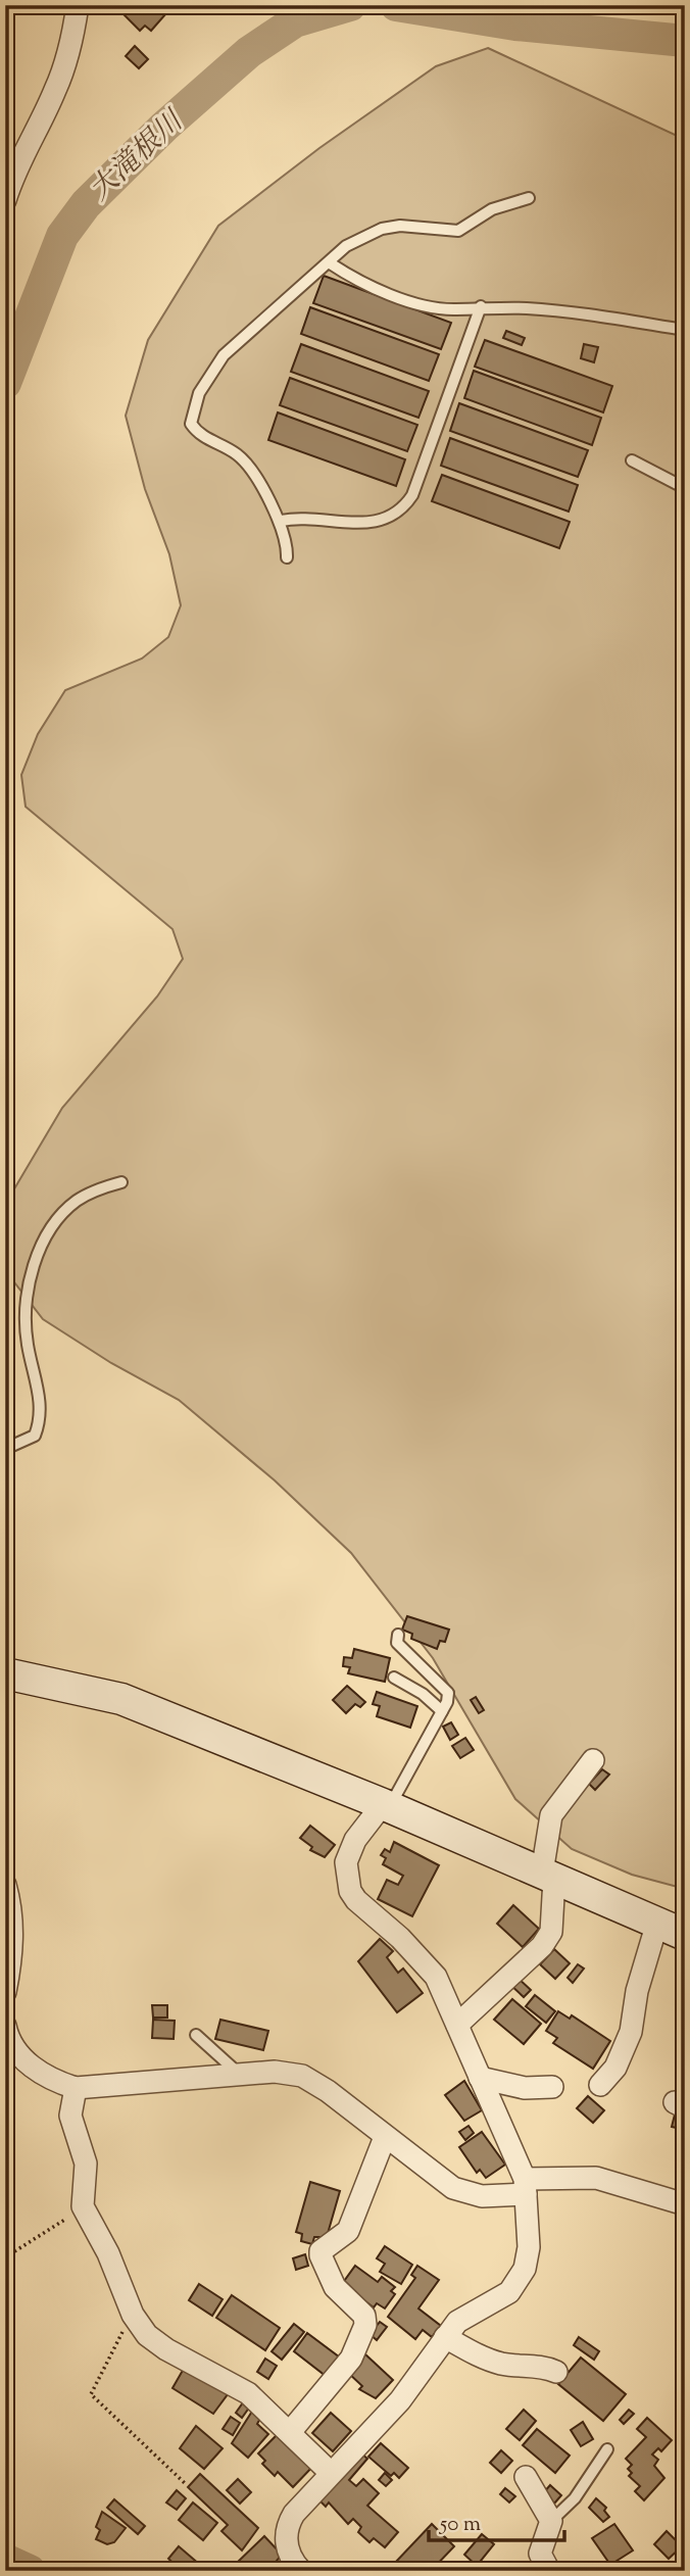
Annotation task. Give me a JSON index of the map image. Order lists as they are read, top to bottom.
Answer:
{
  "water": ["大滝根川"],
  "scale_bar": "50 m"
}
